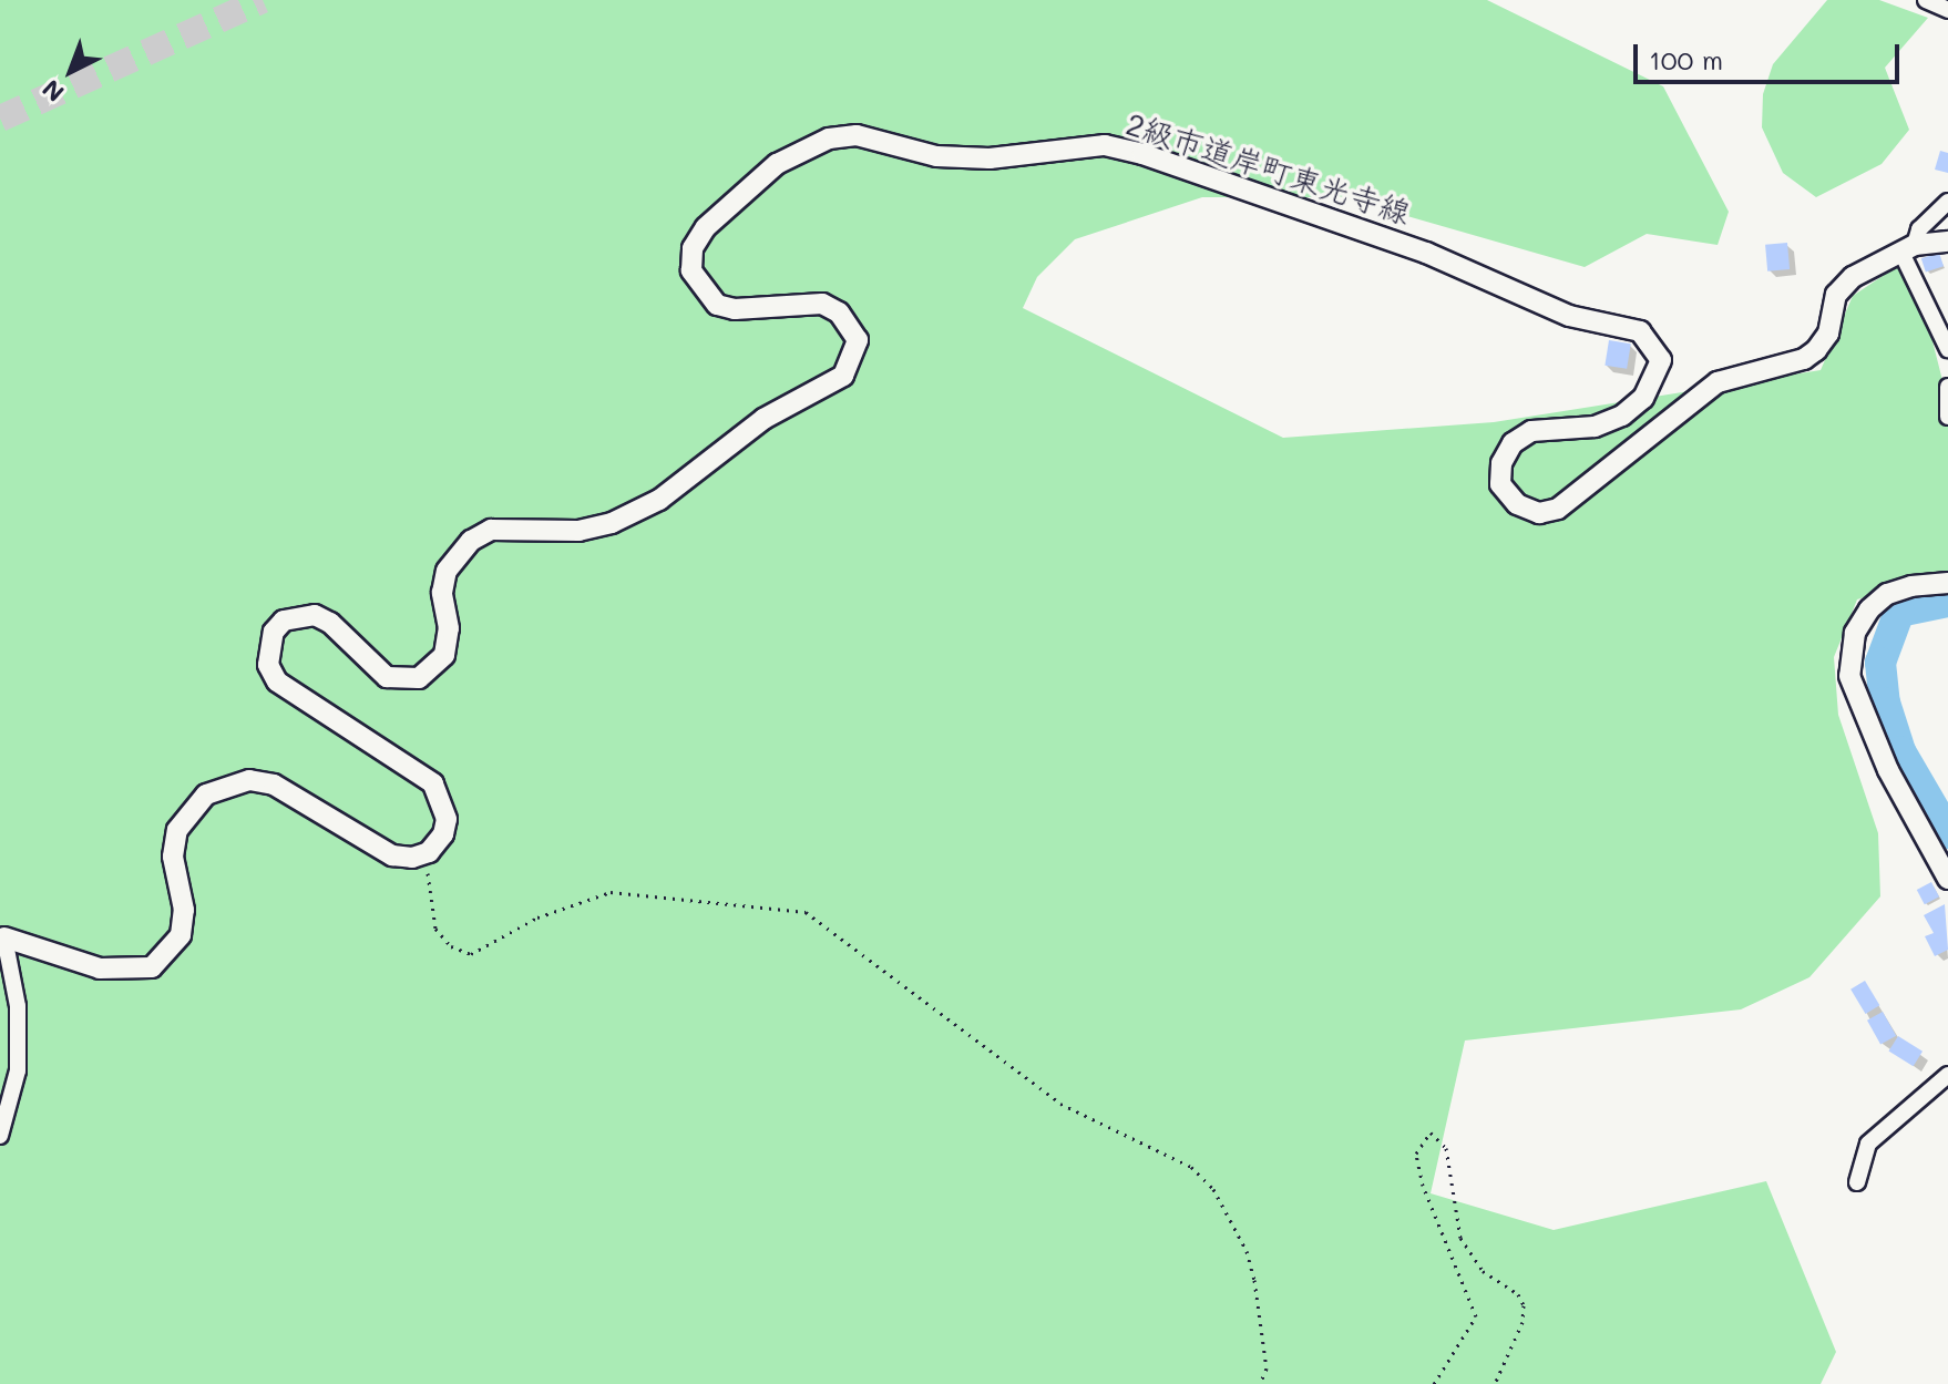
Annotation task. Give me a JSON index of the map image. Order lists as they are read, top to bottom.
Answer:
{
  "streets": {
    "street": ["2級市道岸町東光寺線"]
  },
  "scale_bar": "100 m",
  "north": "bottom left"
}
